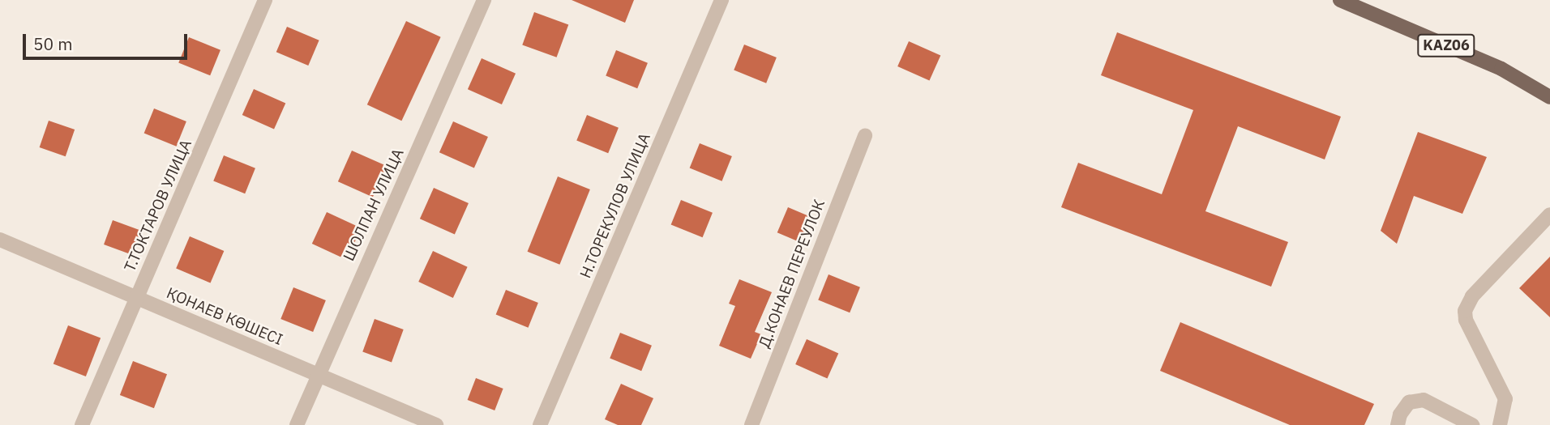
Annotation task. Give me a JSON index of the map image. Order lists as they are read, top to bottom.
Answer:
{
  "streets": {
    "main road": ["KАZ06"],
    "street": [
      "ШОЛПАН УЛИЦА",
      "Т.ТОКТАРОВ УЛИЦА",
      "Н.ТОРЕКУЛОВ УЛИЦА",
      "Д.КОНАЕВ ПЕРЕУЛОК",
      "ҚОНАЕВ КӨШЕСІ"
    ]
  },
  "crossings": [
    ["ШОЛПАН УЛИЦА", "ҚОНАЕВ КӨШЕСІ"],
    ["Т.ТОКТАРОВ УЛИЦА", "ҚОНАЕВ КӨШЕСІ"]
  ],
  "scale_bar": "50 m"
}
